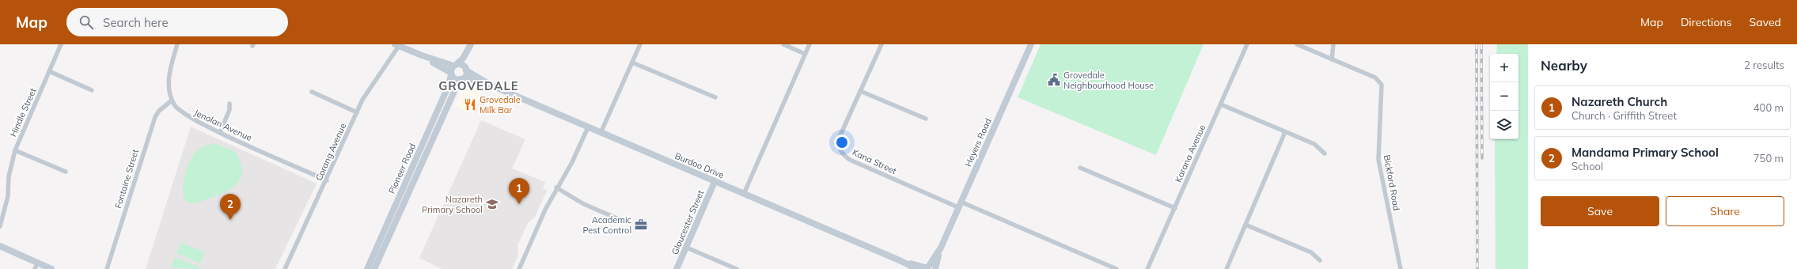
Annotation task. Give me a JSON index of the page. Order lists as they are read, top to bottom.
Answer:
{
  "streets": {
    "street": [
      "Hindle Street",
      "Jenolan Avenue",
      "Heyers Road",
      "Corang Avenue",
      "Karana Avenue",
      "Kana Street",
      "Burdoo Drive",
      "Pioneer Road",
      "Fontaine Street",
      "Bickford Road",
      "Gloucester Street"
    ]
  },
  "crossings": [
    ["Jenolan Avenue", "Corang Avenue"],
    ["Jenolan Avenue", "Fontaine Street"],
    ["Heyers Road", "Kana Street"],
    ["Heyers Road", "Burdoo Drive"],
    ["Burdoo Drive", "Pioneer Road"],
    ["Burdoo Drive", "Gloucester Street"]
  ],
  "districts": ["GROVEDALE"],
  "places": {
    "public building": ["Grovedale Neighbourhood House"],
    "restaurant": ["Grovedale Milk Bar"],
    "school or university": ["Nazareth Primary School"],
    "office": ["Academic Pest Control"]
  },
  "page": {
    "header": "Map",
    "search": "Search here",
    "nav": ["Map", "Directions", "Saved"],
    "heading": ["Nearby", "2 results"],
    "map_buttons": ["+", "−"],
    "list": [
      {
        "mark": "1",
        "name": "Nazareth Church",
        "note": "Church · Griffith Street",
        "value": "400 m"
      },
      {
        "mark": "2",
        "name": "Mandama Primary School",
        "note": "School",
        "value": "750 m"
      }
    ],
    "pins": ["1", "2"],
    "buttons": ["Save", "Share"]
  }
}
